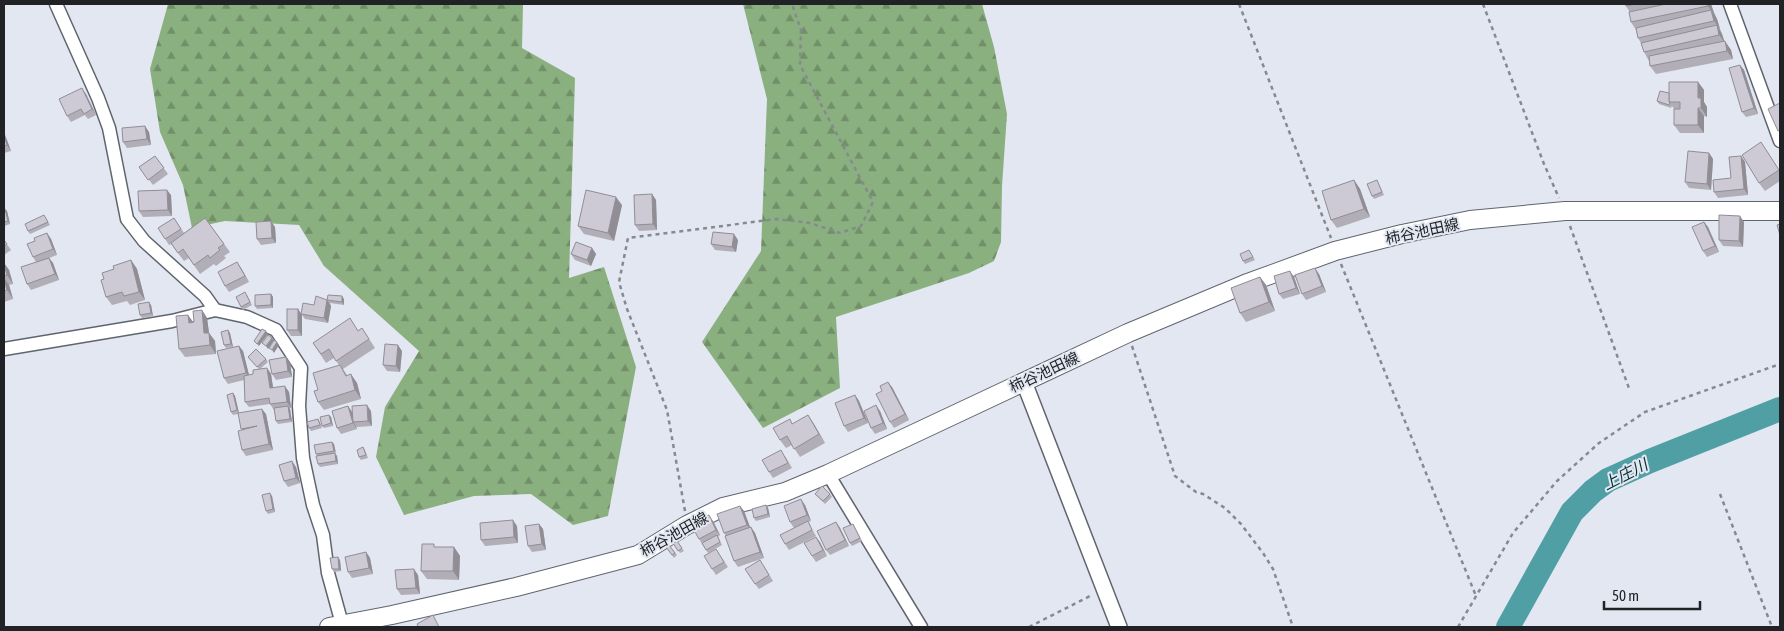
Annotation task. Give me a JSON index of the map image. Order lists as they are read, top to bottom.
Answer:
{
  "streets": {
    "main road": ["柿谷池田線"]
  },
  "water": ["上庄川"],
  "scale_bar": "50 m"
}
